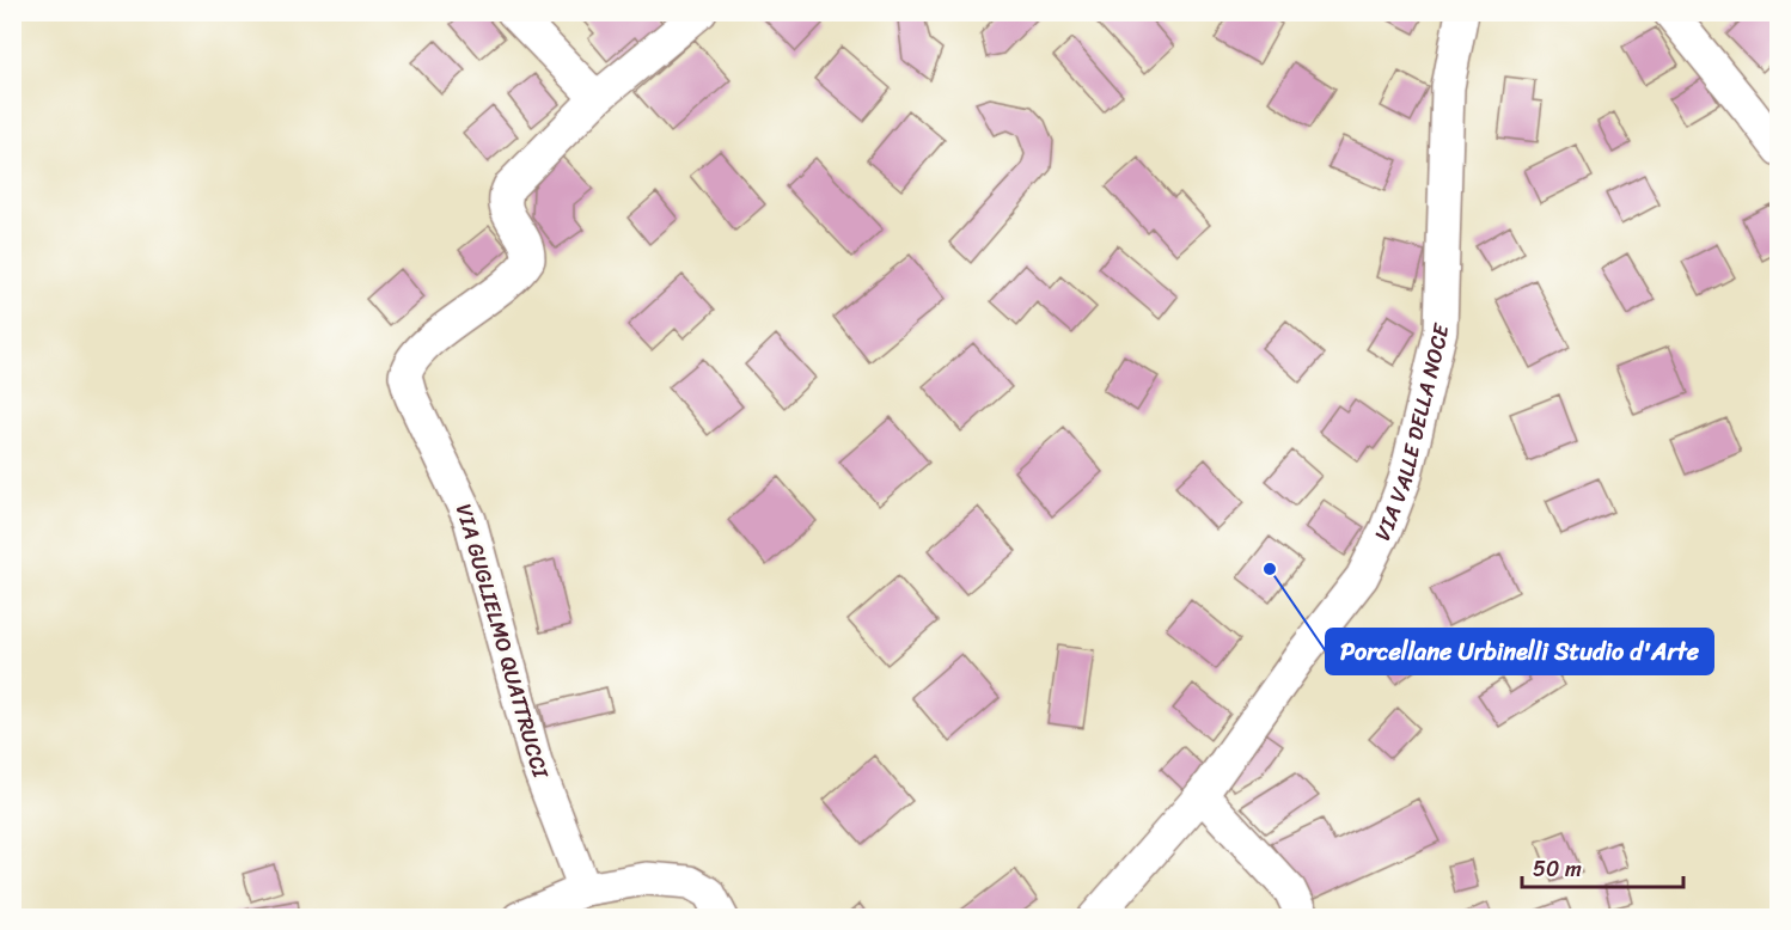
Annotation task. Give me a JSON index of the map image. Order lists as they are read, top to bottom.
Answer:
{
  "streets": {
    "street": ["VIA VALLE DELLA NOCE", "VIA GUGLIELMO QUATTRUCCI"]
  },
  "places": ["Porcellane Urbinelli Studio d'Arte"],
  "scale_bar": "50 m"
}
